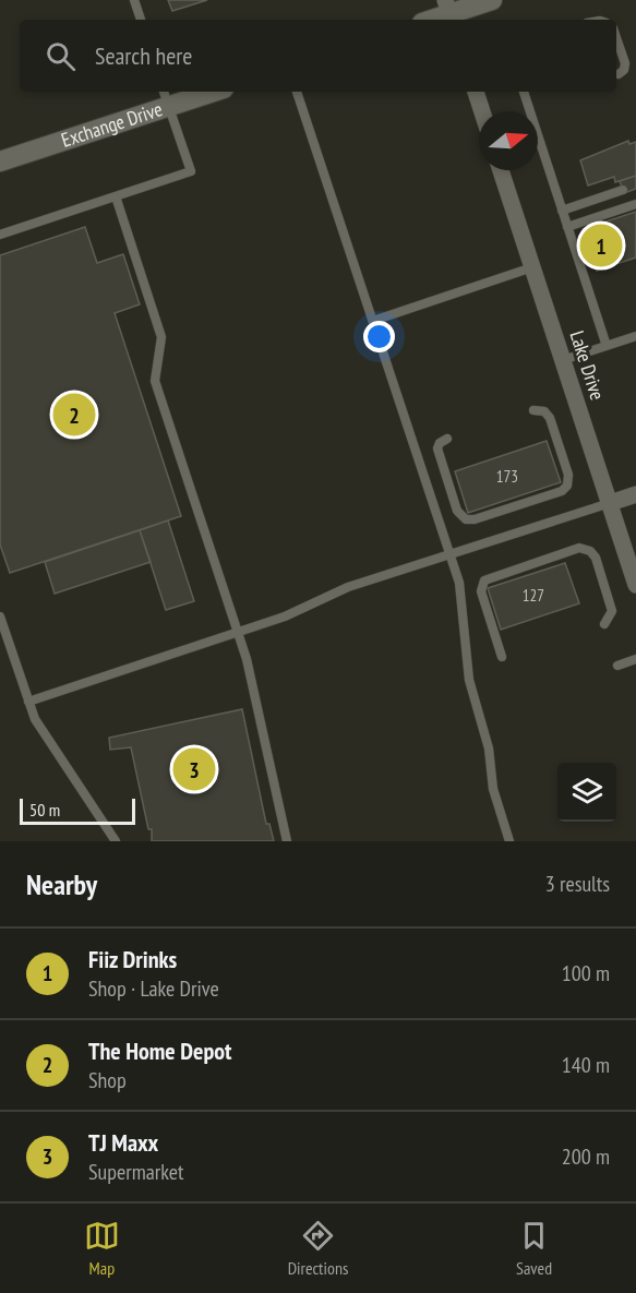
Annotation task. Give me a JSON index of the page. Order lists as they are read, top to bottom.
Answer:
{
  "streets": {
    "street": ["Exchange Drive", "Lake Drive"]
  },
  "house_numbers": ["173", "127"],
  "scale_bar": "50 m",
  "north": "right",
  "page": {
    "search": "Search here",
    "pins": ["1", "2", "3"],
    "scale": "50 m",
    "heading": ["Nearby", "3 results"],
    "list": [
      {
        "mark": "1",
        "name": "Fiiz Drinks",
        "note": "Shop · Lake Drive",
        "value": "100 m"
      },
      {
        "mark": "2",
        "name": "The Home Depot",
        "note": "Shop",
        "value": "140 m"
      },
      {
        "mark": "3",
        "name": "TJ Maxx",
        "note": "Supermarket",
        "value": "200 m"
      }
    ],
    "nav": ["Map", "Directions", "Saved"]
  }
}
